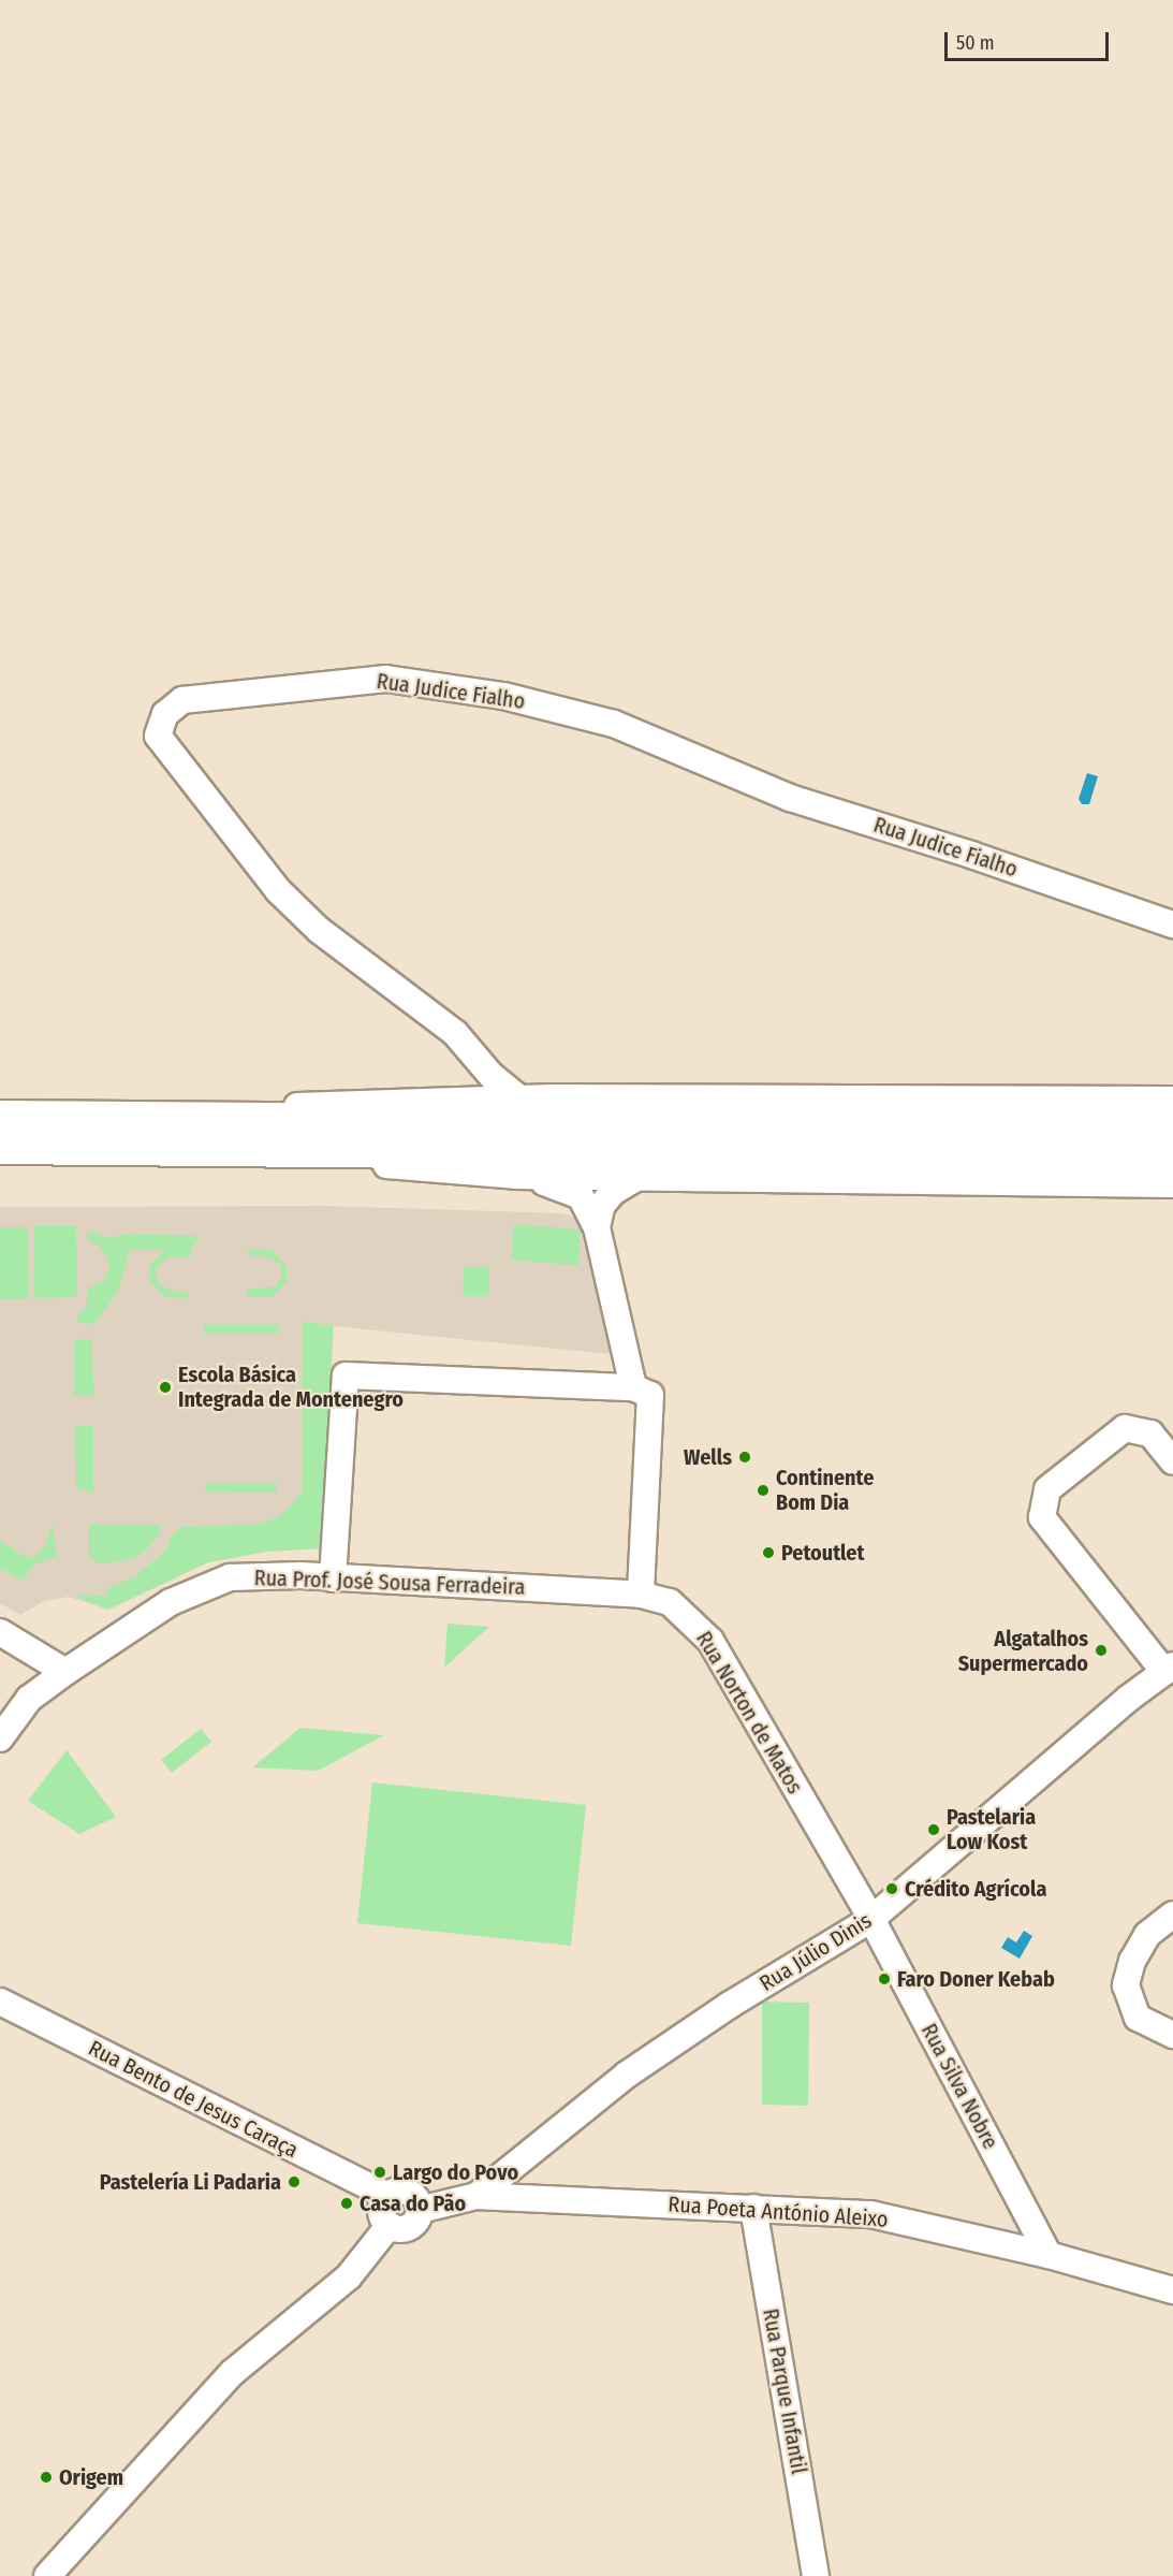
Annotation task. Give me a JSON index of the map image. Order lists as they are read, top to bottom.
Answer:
{
  "streets": {
    "street": [
      "Rua Judice Fialho",
      "Rua Prof. José Sousa Ferradeira",
      "Rua Norton de Matos",
      "Rua Júlio Dinis",
      "Rua Silva Nobre",
      "Rua Bento de Jesus Caraça",
      "Rua Poeta António Aleixo",
      "Rua Parque Infantil"
    ]
  },
  "crossings": [
    ["Rua Prof. José Sousa Ferradeira", "Rua Norton de Matos"],
    ["Rua Norton de Matos", "Rua Júlio Dinis"],
    ["Rua Norton de Matos", "Rua Silva Nobre"],
    ["Rua Júlio Dinis", "Rua Silva Nobre"],
    ["Rua Júlio Dinis", "Rua Poeta António Aleixo"],
    ["Rua Silva Nobre", "Rua Poeta António Aleixo"],
    ["Rua Poeta António Aleixo", "Rua Parque Infantil"]
  ],
  "places": [
    "Escola Básica Integrada de Montenegro",
    "Wells",
    "Continente Bom Dia",
    "Petoutlet",
    "Algatalhos Supermercado",
    "Pastelaria Low Kost",
    "Crédito Agrícola",
    "Faro Doner Kebab",
    "Largo do Povo",
    "Pastelería Li Padaria",
    "Casa do Pão",
    "Origem"
  ],
  "scale_bar": "50 m"
}
